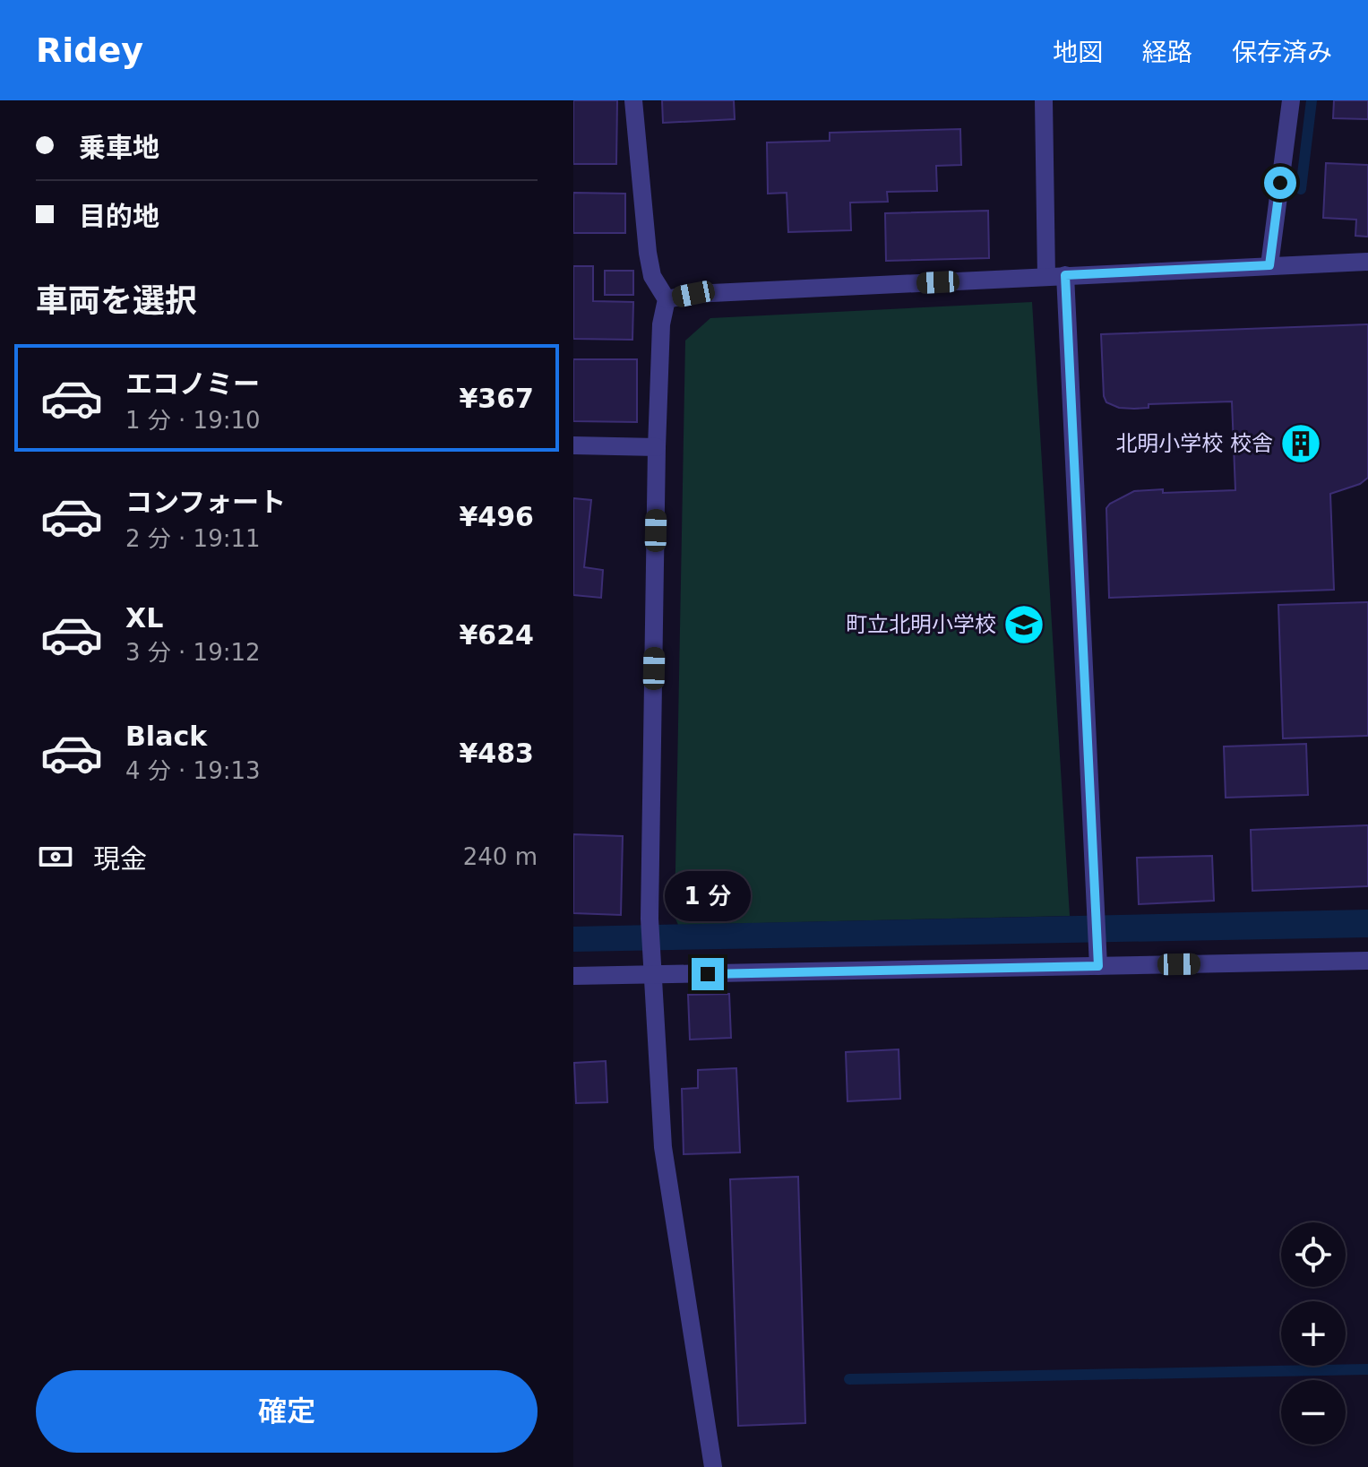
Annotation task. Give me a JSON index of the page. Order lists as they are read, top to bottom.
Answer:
{
  "places": {
    "building": ["北明小学校 校舎"],
    "school or university": ["町立北明小学校"]
  },
  "page": {
    "header": "Ridey",
    "nav": ["地図", "経路", "保存済み"],
    "banner": ["乗車地", "目的地"],
    "heading": "車両を選択",
    "list": [
      {
        "name": "エコノミー",
        "note": "1 分 · 19:10",
        "value": "¥367"
      },
      {
        "name": "コンフォート",
        "note": "2 分 · 19:11",
        "value": "¥496"
      },
      {
        "name": "XL",
        "note": "3 分 · 19:12",
        "value": "¥624"
      },
      {
        "name": "Black",
        "note": "4 分 · 19:13",
        "value": "¥483"
      }
    ],
    "pay": ["現金", "240 m"],
    "bubble": "1 分",
    "map_buttons": ["+", "−"],
    "buttons": "確定"
  }
}
